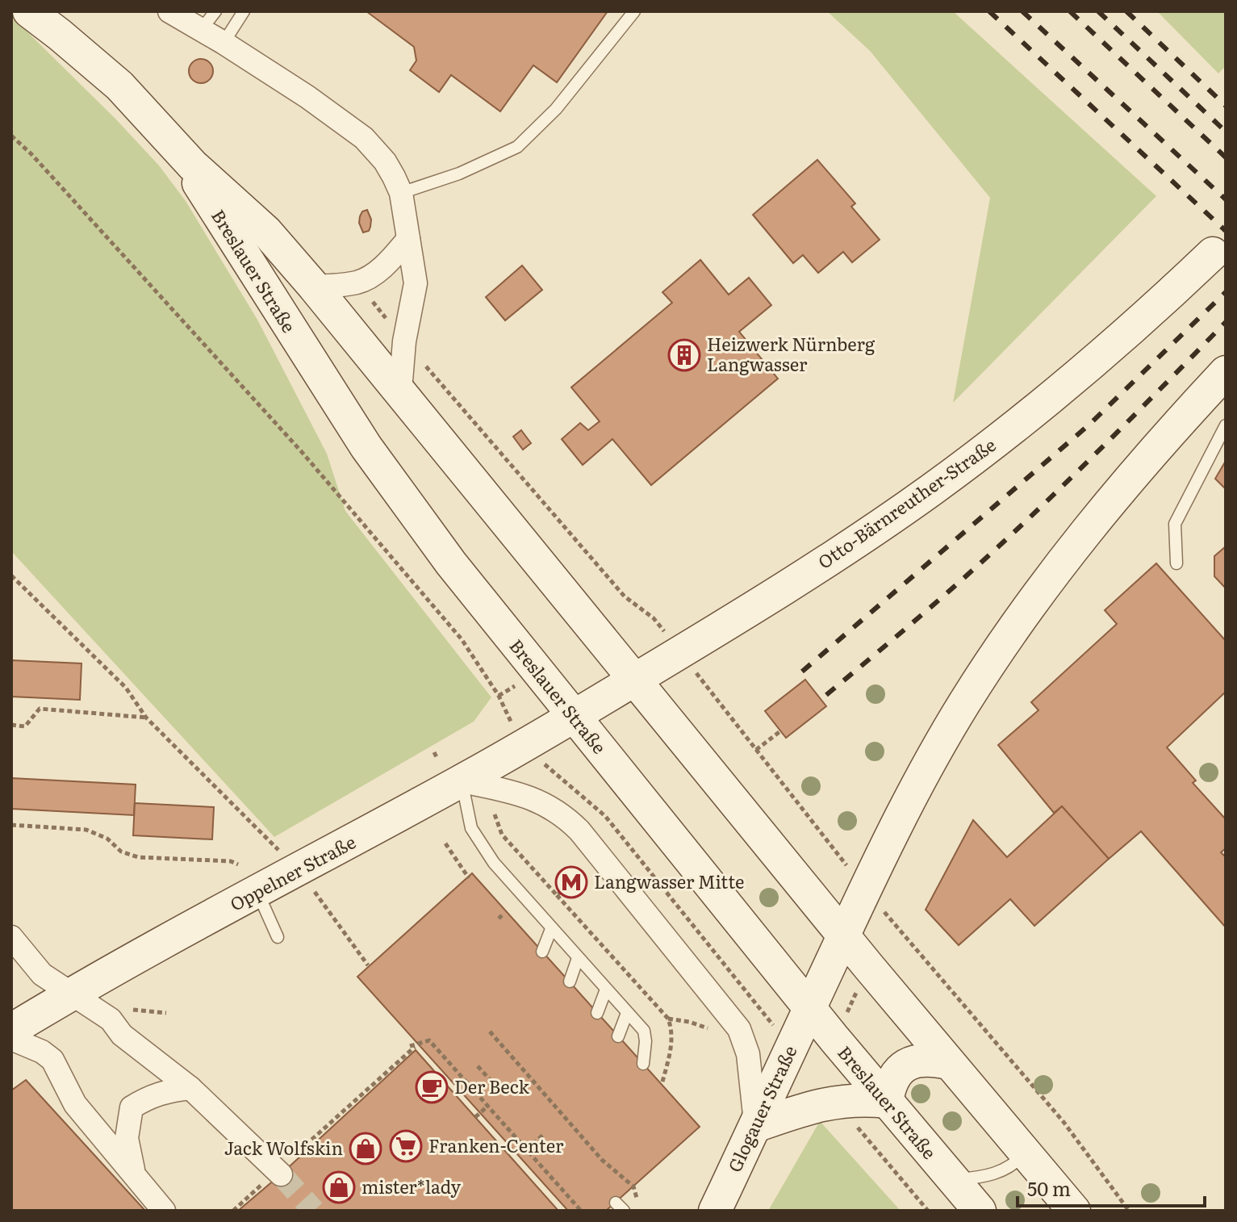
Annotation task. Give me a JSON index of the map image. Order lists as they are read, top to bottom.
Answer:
{
  "streets": {
    "main road": [
      "Breslauer Straße",
      "Otto-Bärnreuther-Straße",
      "Oppelner Straße",
      "Glogauer Straße"
    ]
  },
  "crossings": [
    ["Breslauer Straße", "Otto-Bärnreuther-Straße"],
    ["Breslauer Straße", "Oppelner Straße"],
    ["Breslauer Straße", "Glogauer Straße"],
    ["Otto-Bärnreuther-Straße", "Oppelner Straße"]
  ],
  "places": {
    "building": ["Heizwerk Nürnberg Langwasser"],
    "metro station": ["Langwasser Mitte"],
    "cafe": ["Der Beck"],
    "supermarket": ["Franken-Center"],
    "shop": ["Jack Wolfskin", "mister*lady"]
  },
  "scale_bar": "50 m"
}
